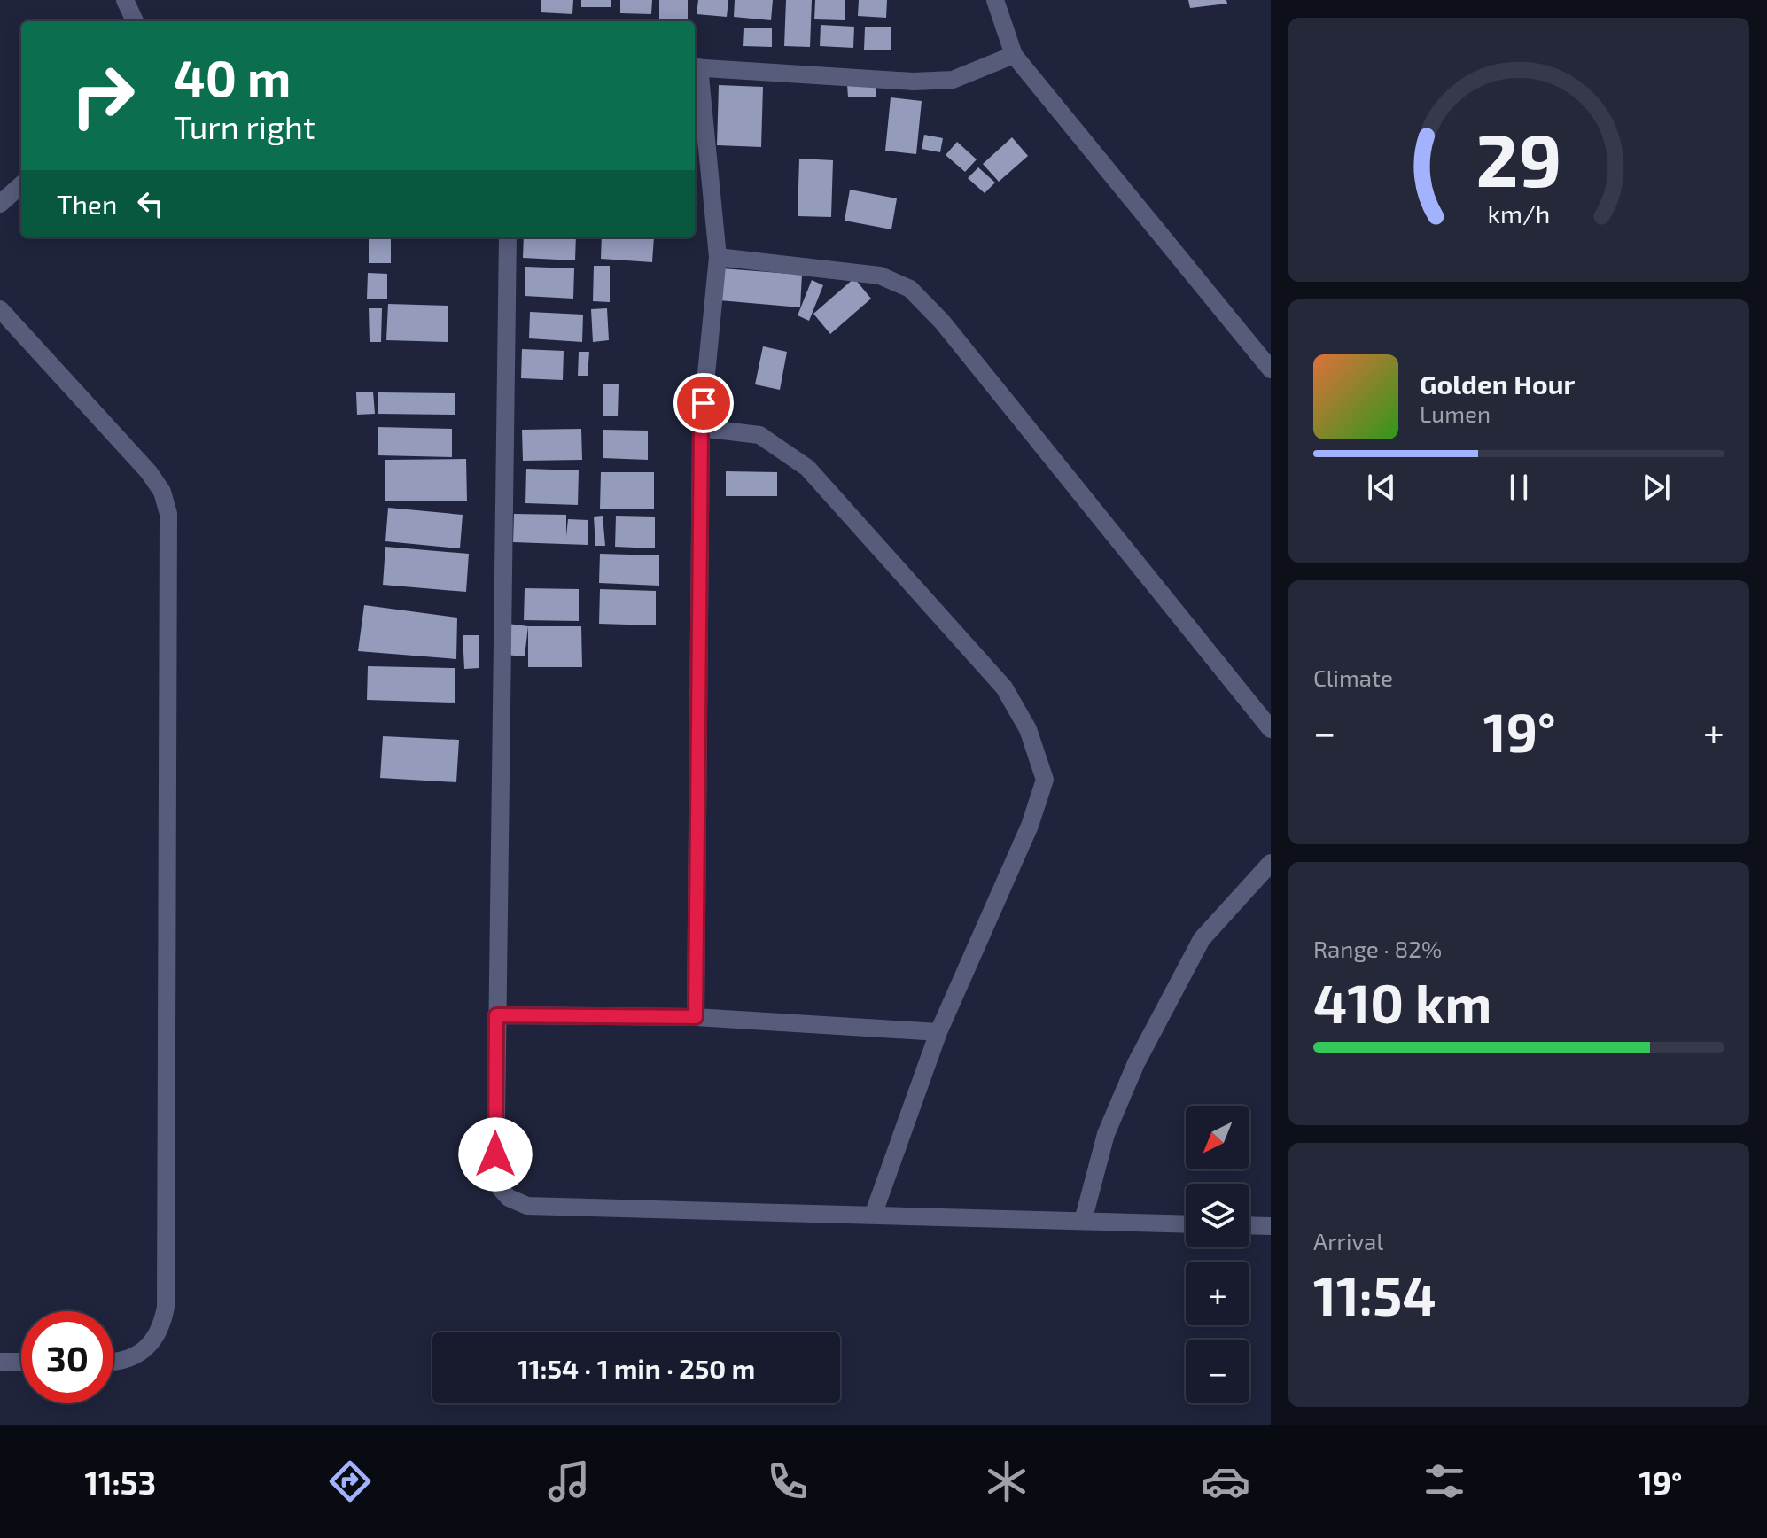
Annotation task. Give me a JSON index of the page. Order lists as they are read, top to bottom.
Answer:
{
  "north": "bottom left",
  "page": {
    "turn": ["40 m", "Turn right"],
    "then": "Then",
    "song": ["Golden Hour", "Lumen"],
    "tile": [
      "Climate",
      ["Range · 82%", "410 km"],
      ["Arrival", "11:54"]
    ],
    "heat": ["−", "19°", "+"],
    "map_buttons": ["+", "−"],
    "limit": "30",
    "trip": "11:54 · 1 min · 250 m",
    "tabs": ["11:53", "19°"],
    "gauge": ["29", "km/h"]
  }
}
